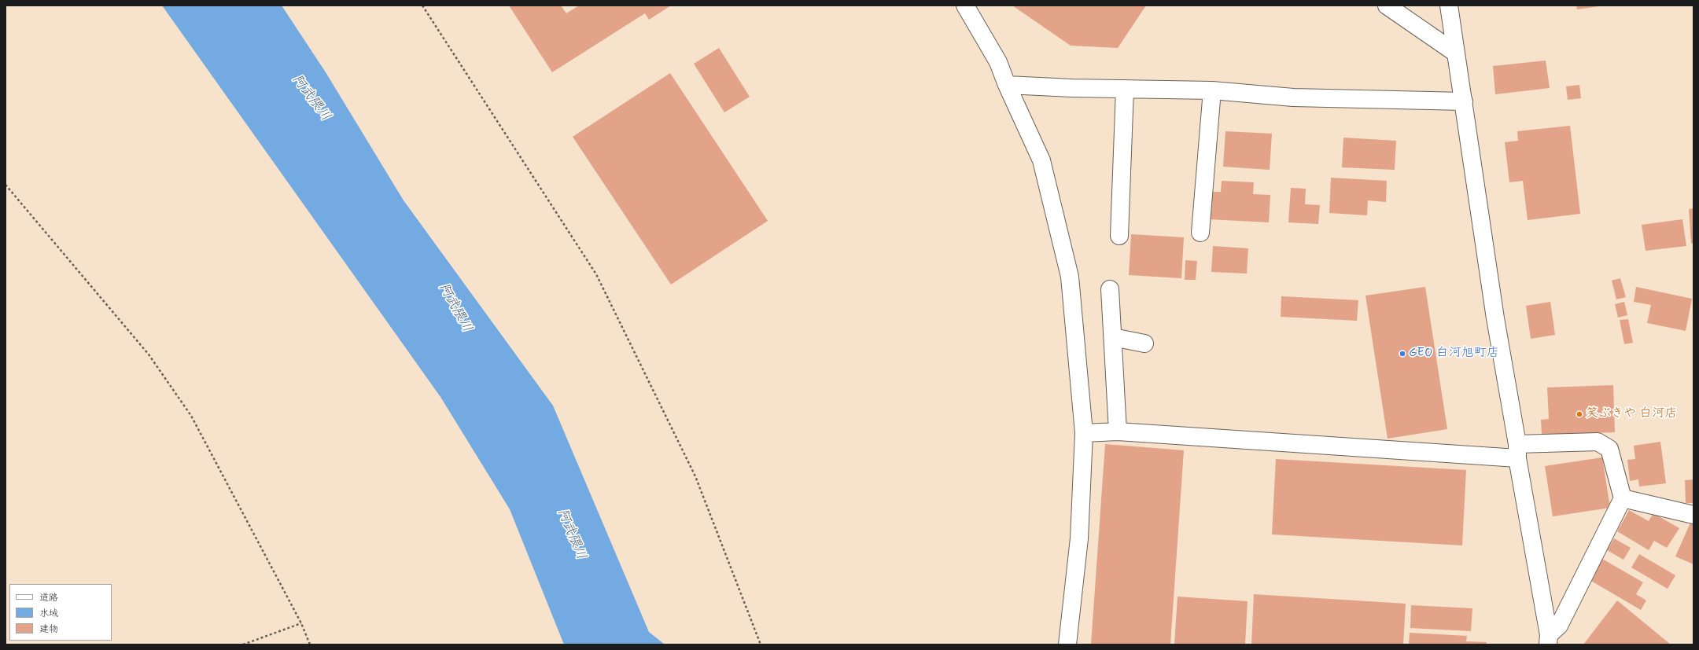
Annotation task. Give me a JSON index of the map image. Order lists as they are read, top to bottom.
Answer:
{
  "water": ["阿武隈川"],
  "places": ["GEO 白河旭町店", "笑ぶきや 白河店"],
  "legend": ["道路", "水域", "建物"]
}
